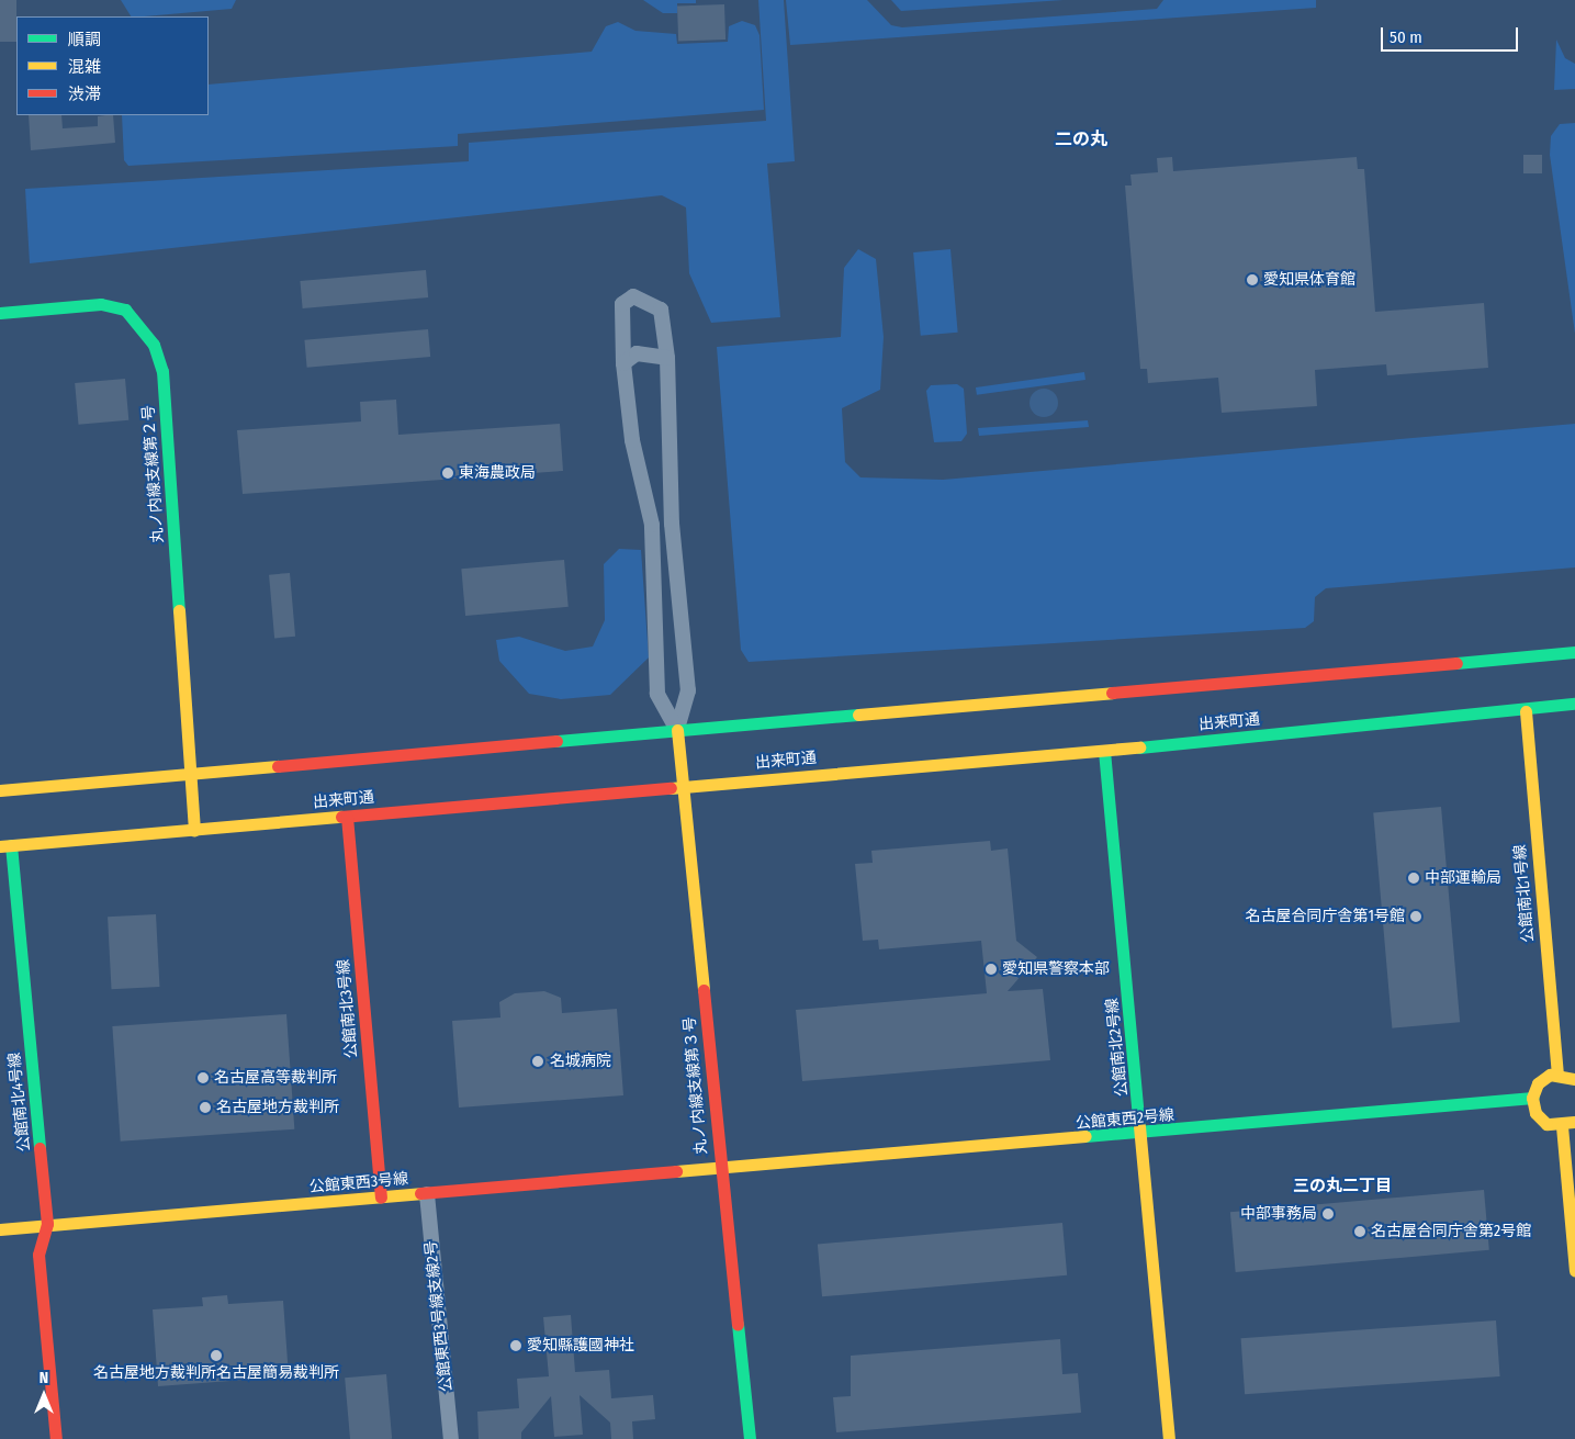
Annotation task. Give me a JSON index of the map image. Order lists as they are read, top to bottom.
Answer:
{
  "streets": {
    "street": [
      "丸ノ内線支線第２号",
      "出来町通",
      "公館南北1号線",
      "公館南北3号線",
      "公館南北2号線",
      "丸ノ内線支線第３号",
      "公館南北4号線",
      "公館東西2号線",
      "公館東西3号線",
      "公館東西3号線支線2号"
    ]
  },
  "crossings": [
    ["丸ノ内線支線第２号", "出来町通"],
    ["出来町通", "公館南北1号線"],
    ["出来町通", "公館南北3号線"],
    ["出来町通", "公館南北2号線"],
    ["出来町通", "丸ノ内線支線第３号"],
    ["出来町通", "公館南北4号線"],
    ["公館南北3号線", "公館東西3号線"],
    ["公館南北2号線", "公館東西2号線"],
    ["丸ノ内線支線第３号", "公館東西2号線"],
    ["丸ノ内線支線第３号", "公館東西3号線"],
    ["公館南北4号線", "公館東西3号線"],
    ["公館東西2号線", "公館東西3号線"],
    ["公館東西3号線", "公館東西3号線支線2号"]
  ],
  "districts": ["二の丸", "三の丸二丁目"],
  "places": [
    "愛知県体育館",
    "東海農政局",
    "中部運輸局",
    "名古屋合同庁舎第1号館",
    "愛知県警察本部",
    "名城病院",
    "名古屋高等裁判所",
    "名古屋地方裁判所",
    "中部事務局",
    "名古屋合同庁舎第2号館",
    "愛知縣護國神社",
    "名古屋地方裁判所名古屋簡易裁判所"
  ],
  "legend": ["順調", "混雑", "渋滞"],
  "scale_bar": "50 m",
  "north": "top"
}
